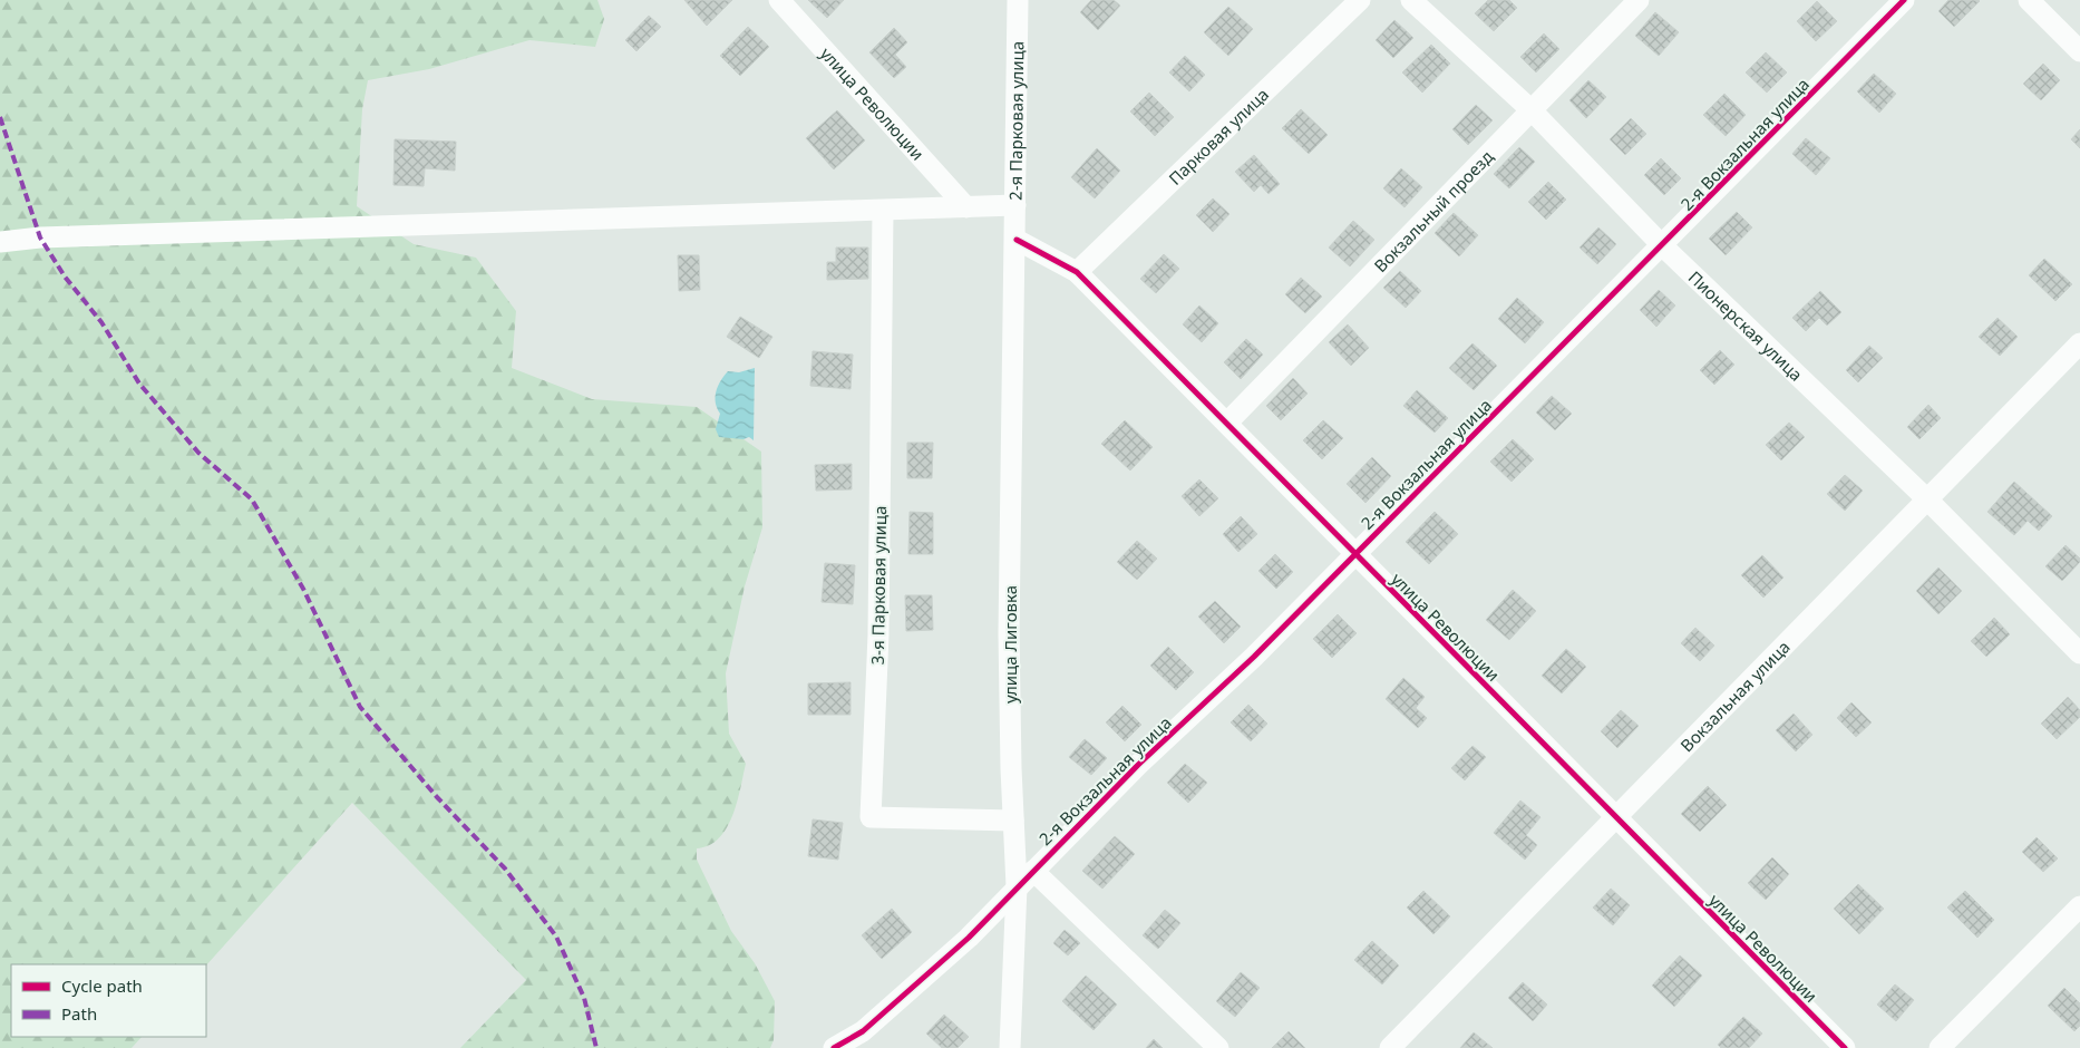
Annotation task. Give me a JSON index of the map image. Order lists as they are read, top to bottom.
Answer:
{
  "streets": {
    "street": [
      "улица Революции",
      "2-я Парковая улица",
      "Парковая улица",
      "2-я Вокзальная улица",
      "Вокзальный проезд",
      "Пионерская улица",
      "3-я Парковая улица",
      "улица Лиговка",
      "Вокзальная улица"
    ]
  },
  "crossings": [
    ["улица Революции", "2-я Парковая улица"],
    ["улица Революции", "Парковая улица"],
    ["улица Революции", "2-я Вокзальная улица"],
    ["улица Революции", "Вокзальный проезд"],
    ["улица Революции", "улица Лиговка"],
    ["улица Революции", "Вокзальная улица"],
    ["2-я Парковая улица", "улица Лиговка"],
    ["2-я Вокзальная улица", "Пионерская улица"],
    ["2-я Вокзальная улица", "улица Лиговка"],
    ["Вокзальный проезд", "Пионерская улица"],
    ["Пионерская улица", "Вокзальная улица"],
    ["3-я Парковая улица", "улица Лиговка"]
  ],
  "legend": ["Cycle path", "Path"]
}
